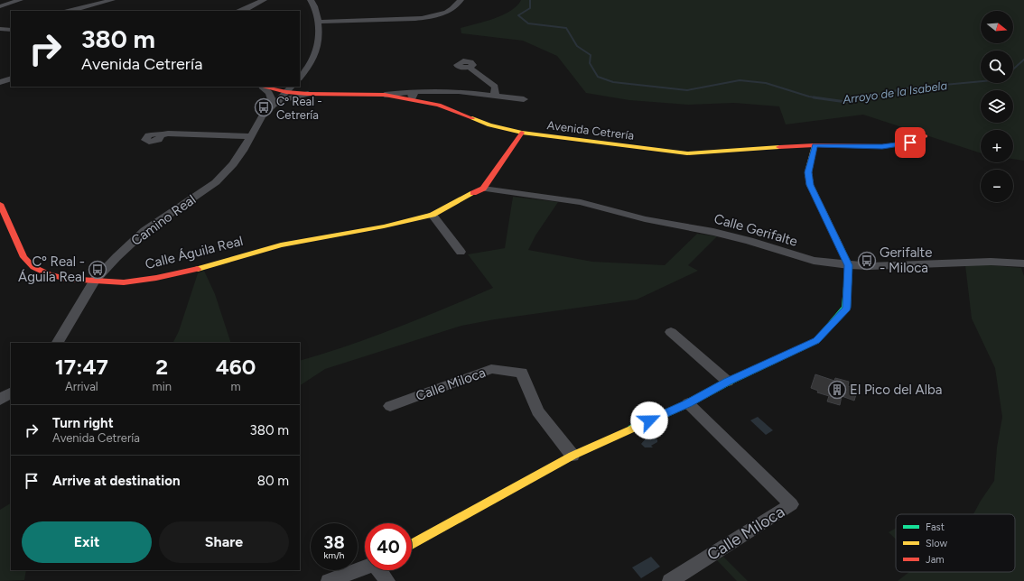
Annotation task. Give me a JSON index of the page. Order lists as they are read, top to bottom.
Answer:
{
  "streets": {
    "street": [
      "Avenida Cetrería",
      "Camino Real",
      "Calle Gerifalte",
      "Calle Águila Real",
      "Calle Miloca"
    ]
  },
  "crossings": [
    ["Avenida Cetrería", "Calle Águila Real"],
    ["Camino Real", "Calle Águila Real"],
    ["Calle Gerifalte", "Calle Águila Real"]
  ],
  "water": ["Arroyo de la Isabela"],
  "places": {
    "bus stop": ["Cº Real - Cetrería", "Gerifalte - Miloca", "Cº Real - Águila Real"],
    "building": ["El Pico del Alba"]
  },
  "legend": ["Fast", "Slow", "Jam"],
  "north": "right",
  "page": {
    "map_buttons": ["+", "−"],
    "turn": ["380 m", "Avenida Cetrería"],
    "eta": [
      "17:47",
      "Arrival",
      "2",
      "min",
      "460",
      "m"
    ],
    "list": [
      {
        "name": "Turn right",
        "note": "Avenida Cetrería",
        "value": "380 m"
      },
      {
        "name": "Arrive at destination",
        "value": "80 m"
      }
    ],
    "buttons": ["Exit", "Share"],
    "speed": "38 km/h",
    "limit": "40"
  }
}
